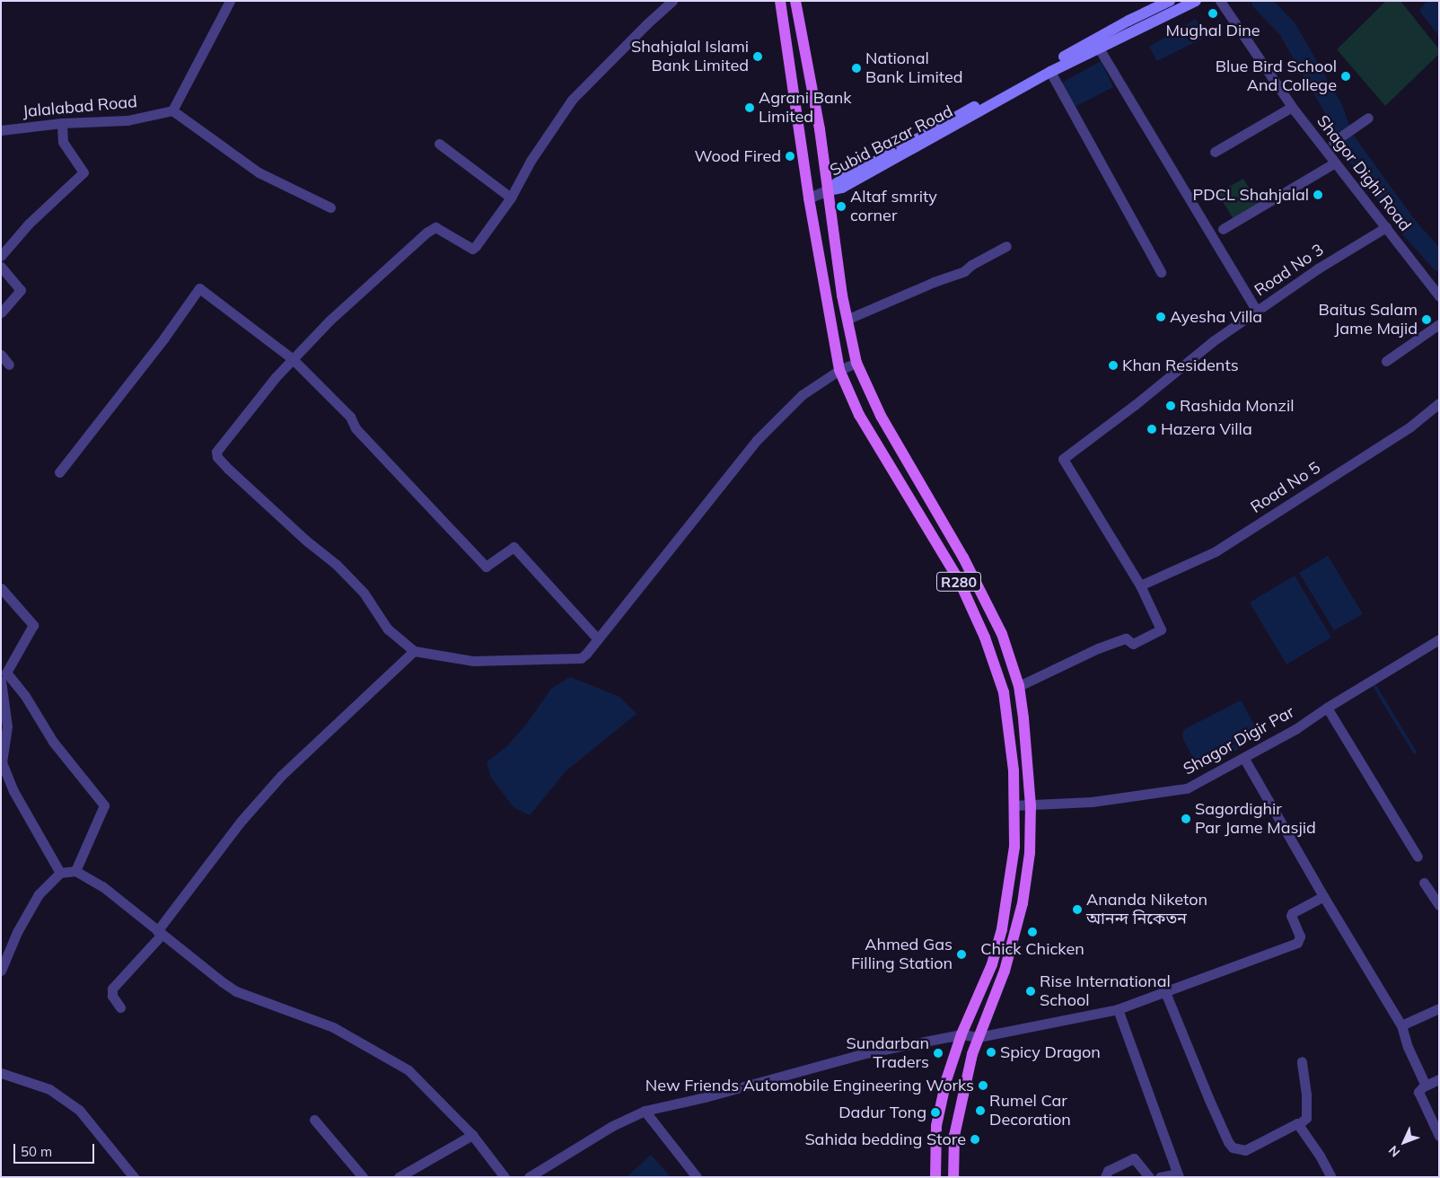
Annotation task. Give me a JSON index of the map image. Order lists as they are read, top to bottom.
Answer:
{
  "streets": {
    "main road": ["Subid Bazar Road", "R280"],
    "street": [
      "Jalalabad Road",
      "Shagor Dighi Road",
      "Road No 3",
      "Road No 5",
      "Shagor Digir Par"
    ]
  },
  "crossings": [
    ["Subid Bazar Road", "R280"],
    ["Shagor Dighi Road", "Road No 3"],
    ["Road No 3", "Road No 5"],
    ["R280", "Shagor Digir Par"]
  ],
  "places": [
    "Mughal Dine",
    "Shahjalal Islami Bank Limited",
    "National Bank Limited",
    "Blue Bird School And College",
    "Agrani Bank Limited",
    "Wood Fired",
    "PDCL Shahjalal",
    "Altaf smrity corner",
    "Ayesha Villa",
    "Baitus Salam Jame Majid",
    "Khan Residents",
    "Rashida Monzil",
    "Hazera Villa",
    "Sagordighir Par Jame Masjid",
    "Ananda Niketon আনন্দ নিকেতন",
    "Chick Chicken",
    "Ahmed Gas Filling Station",
    "Rise International School",
    "Spicy Dragon",
    "Sundarban Traders",
    "New Friends Automobile Engineering Works",
    "Rumel Car Decoration",
    "Dadur Tong",
    "Sahida bedding Store"
  ],
  "scale_bar": "50 m",
  "north": "bottom left"
}
